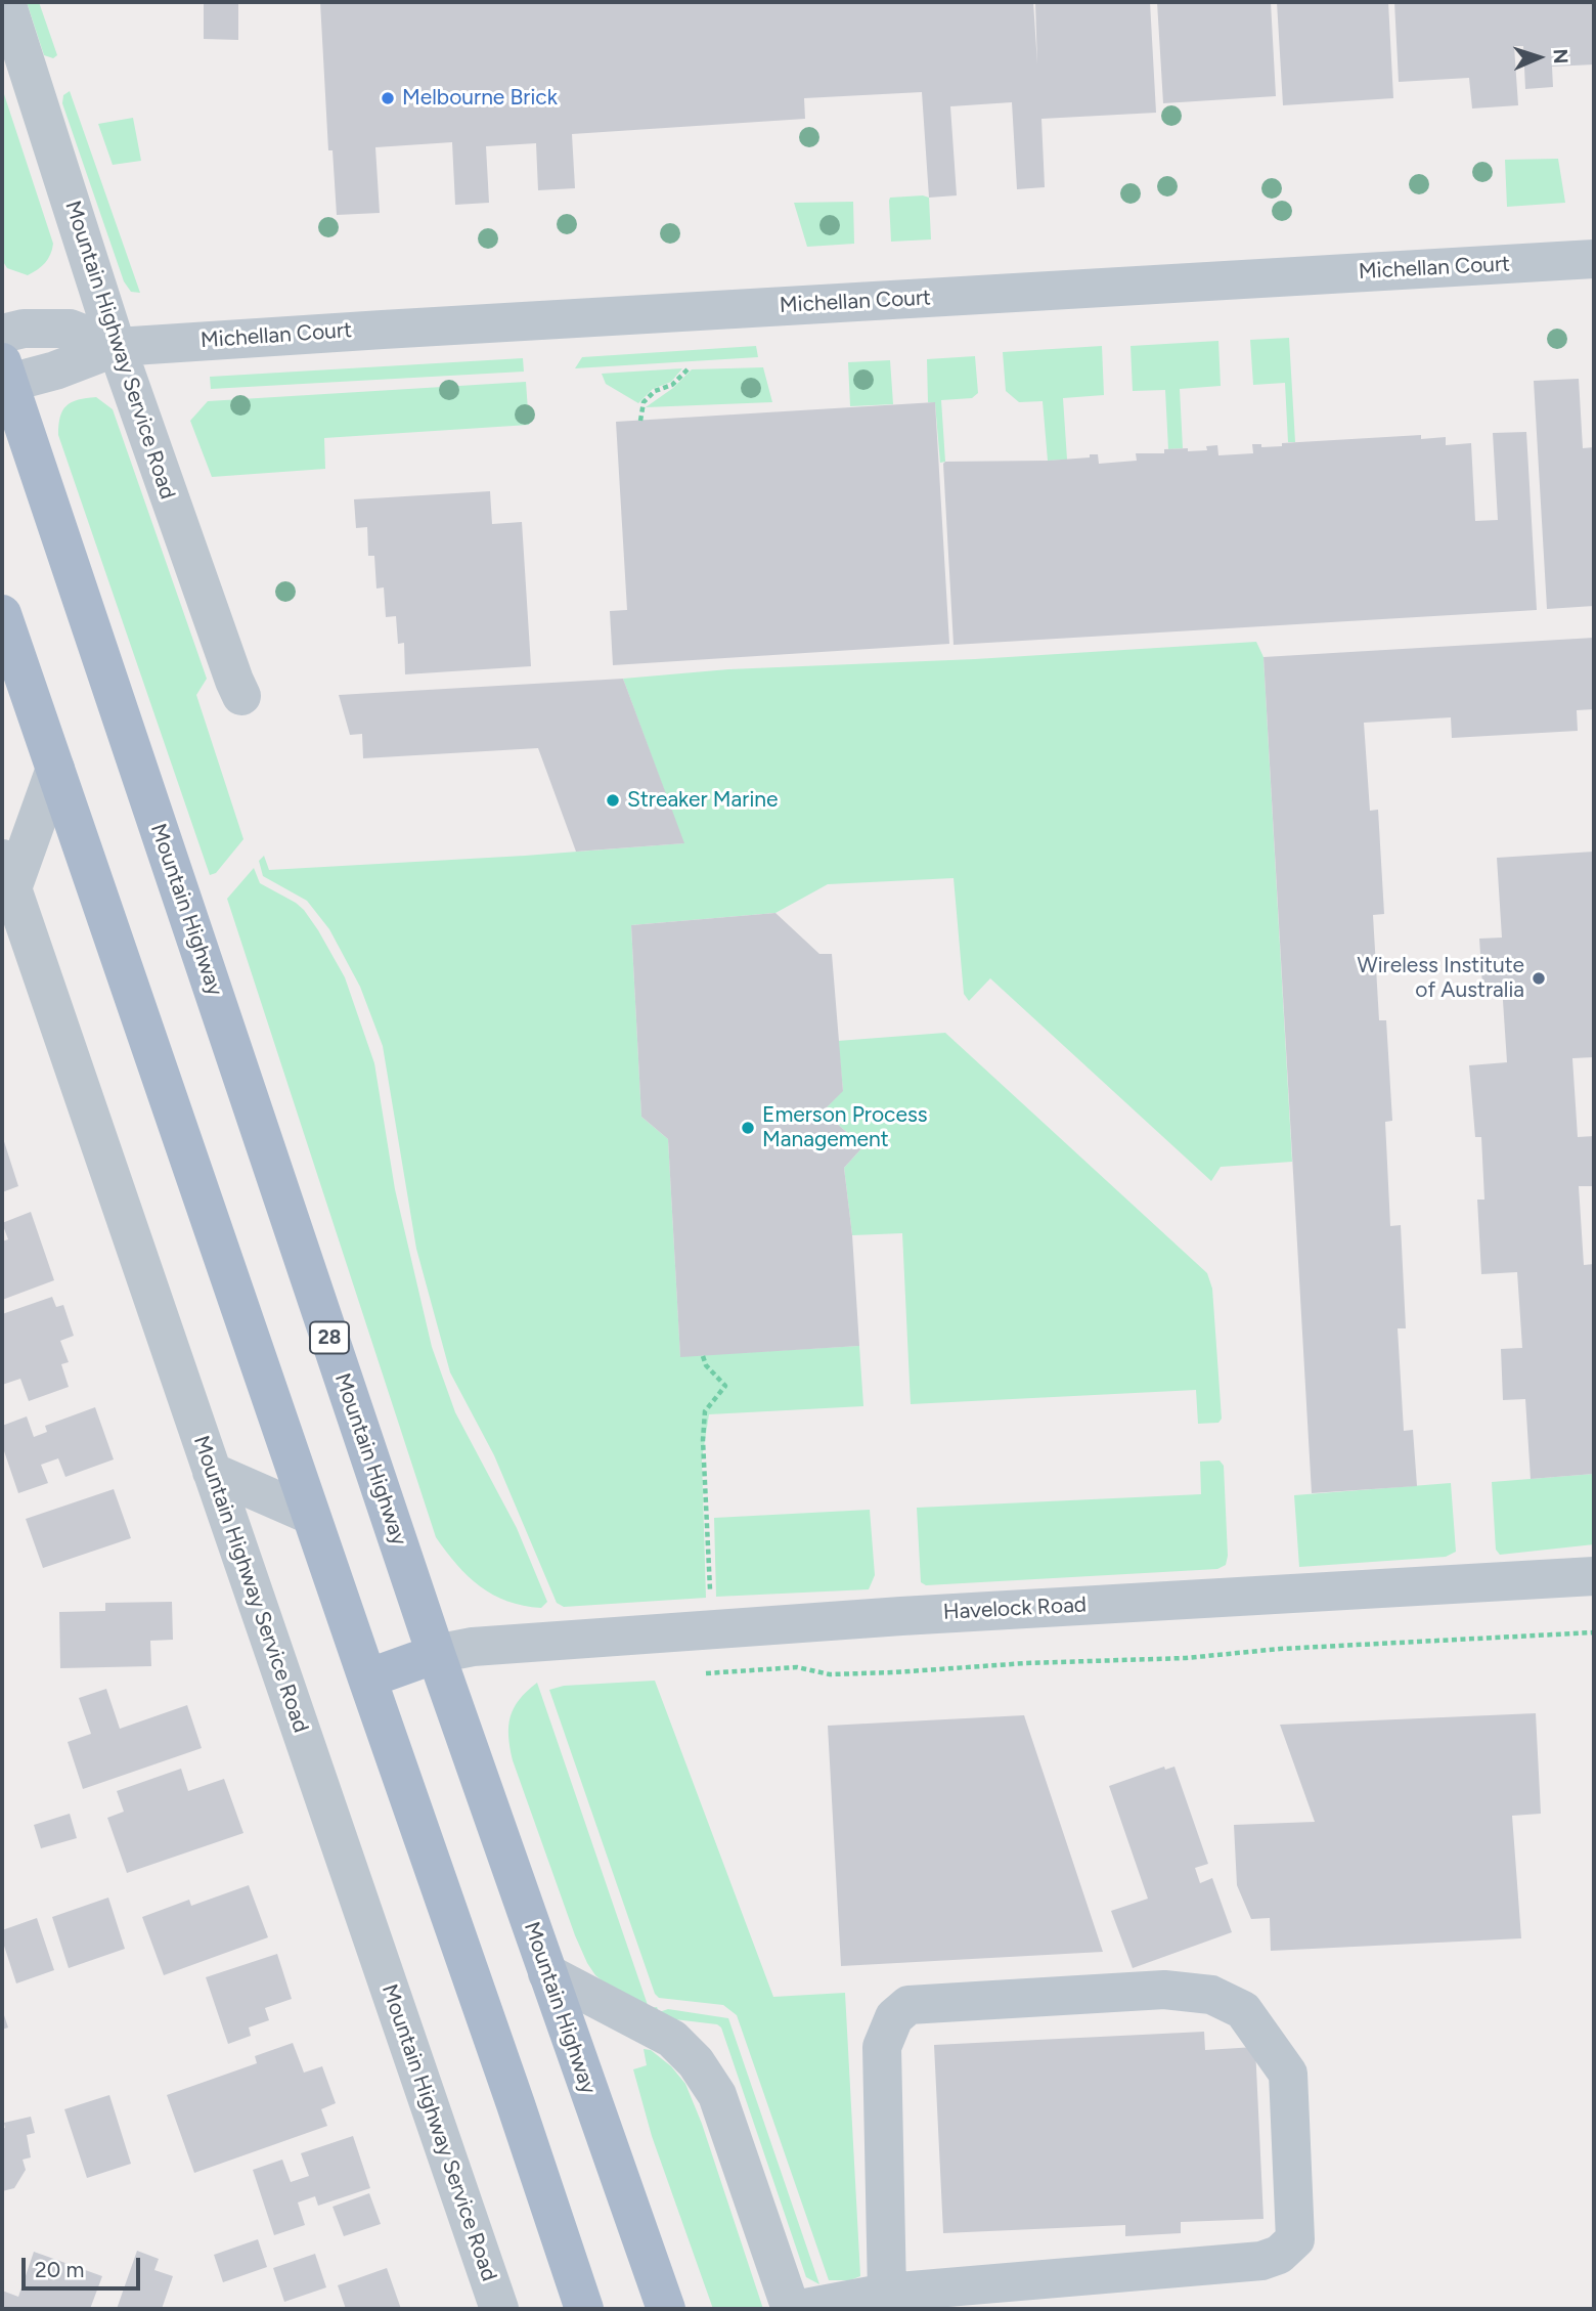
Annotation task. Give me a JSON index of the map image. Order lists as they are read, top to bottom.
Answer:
{
  "streets": {
    "main road": ["Mountain Highway", "28"],
    "street": ["Michellan Court", "Mountain Highway Service Road", "Havelock Road"]
  },
  "crossings": [
    ["Michellan Court", "Mountain Highway Service Road"],
    ["Michellan Court", "Mountain Highway"],
    ["Mountain Highway", "Havelock Road"]
  ],
  "places": [
    "Melbourne Brick",
    "Streaker Marine",
    "Wireless Institute of Australia",
    "Emerson Process Management"
  ],
  "scale_bar": "20 m",
  "north": "right"
}
